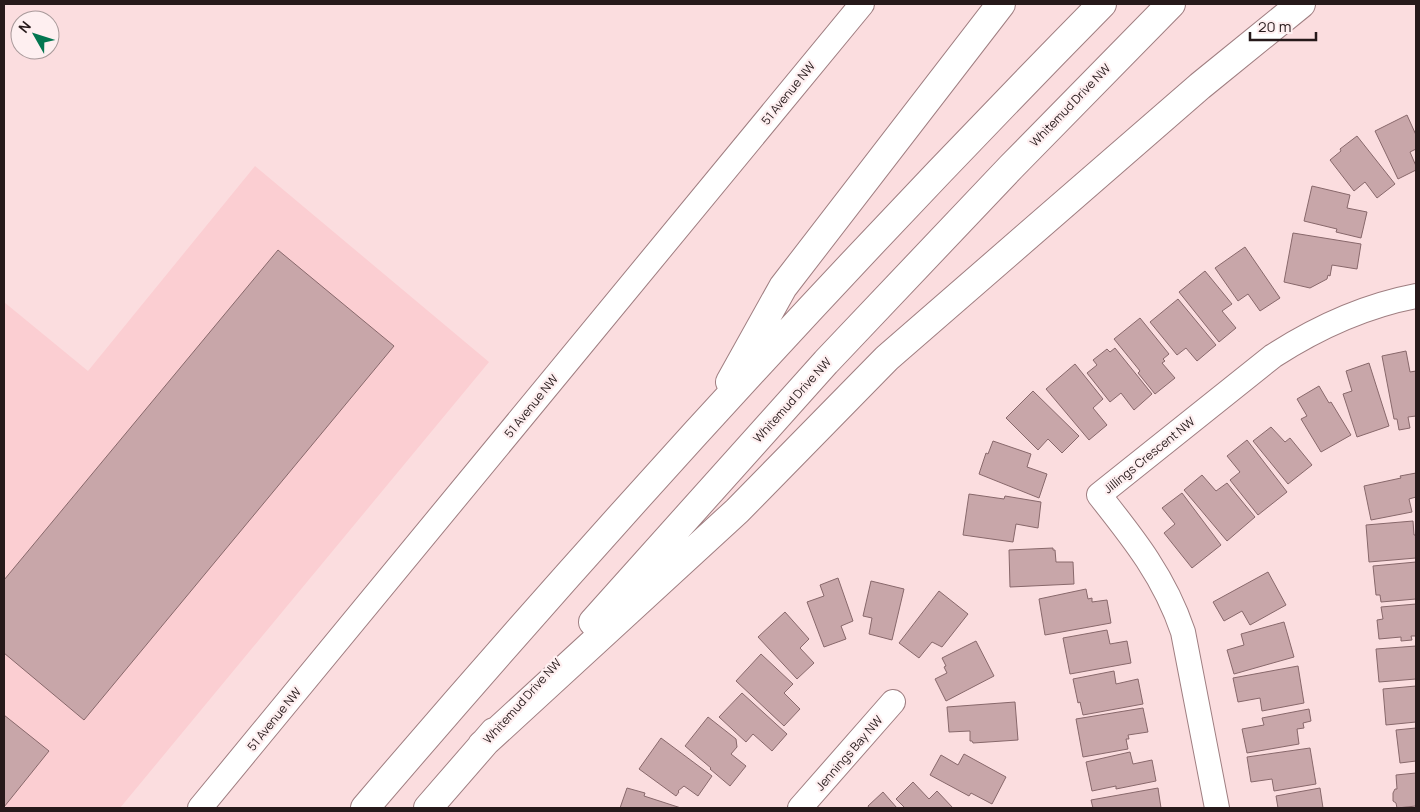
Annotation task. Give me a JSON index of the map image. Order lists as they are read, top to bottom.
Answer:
{
  "streets": {
    "highway": ["Whitemud Drive NW"],
    "street": ["51 Avenue NW", "Jillings Crescent NW", "Jennings Bay NW"]
  },
  "scale_bar": "20 m",
  "north": "top left"
}
